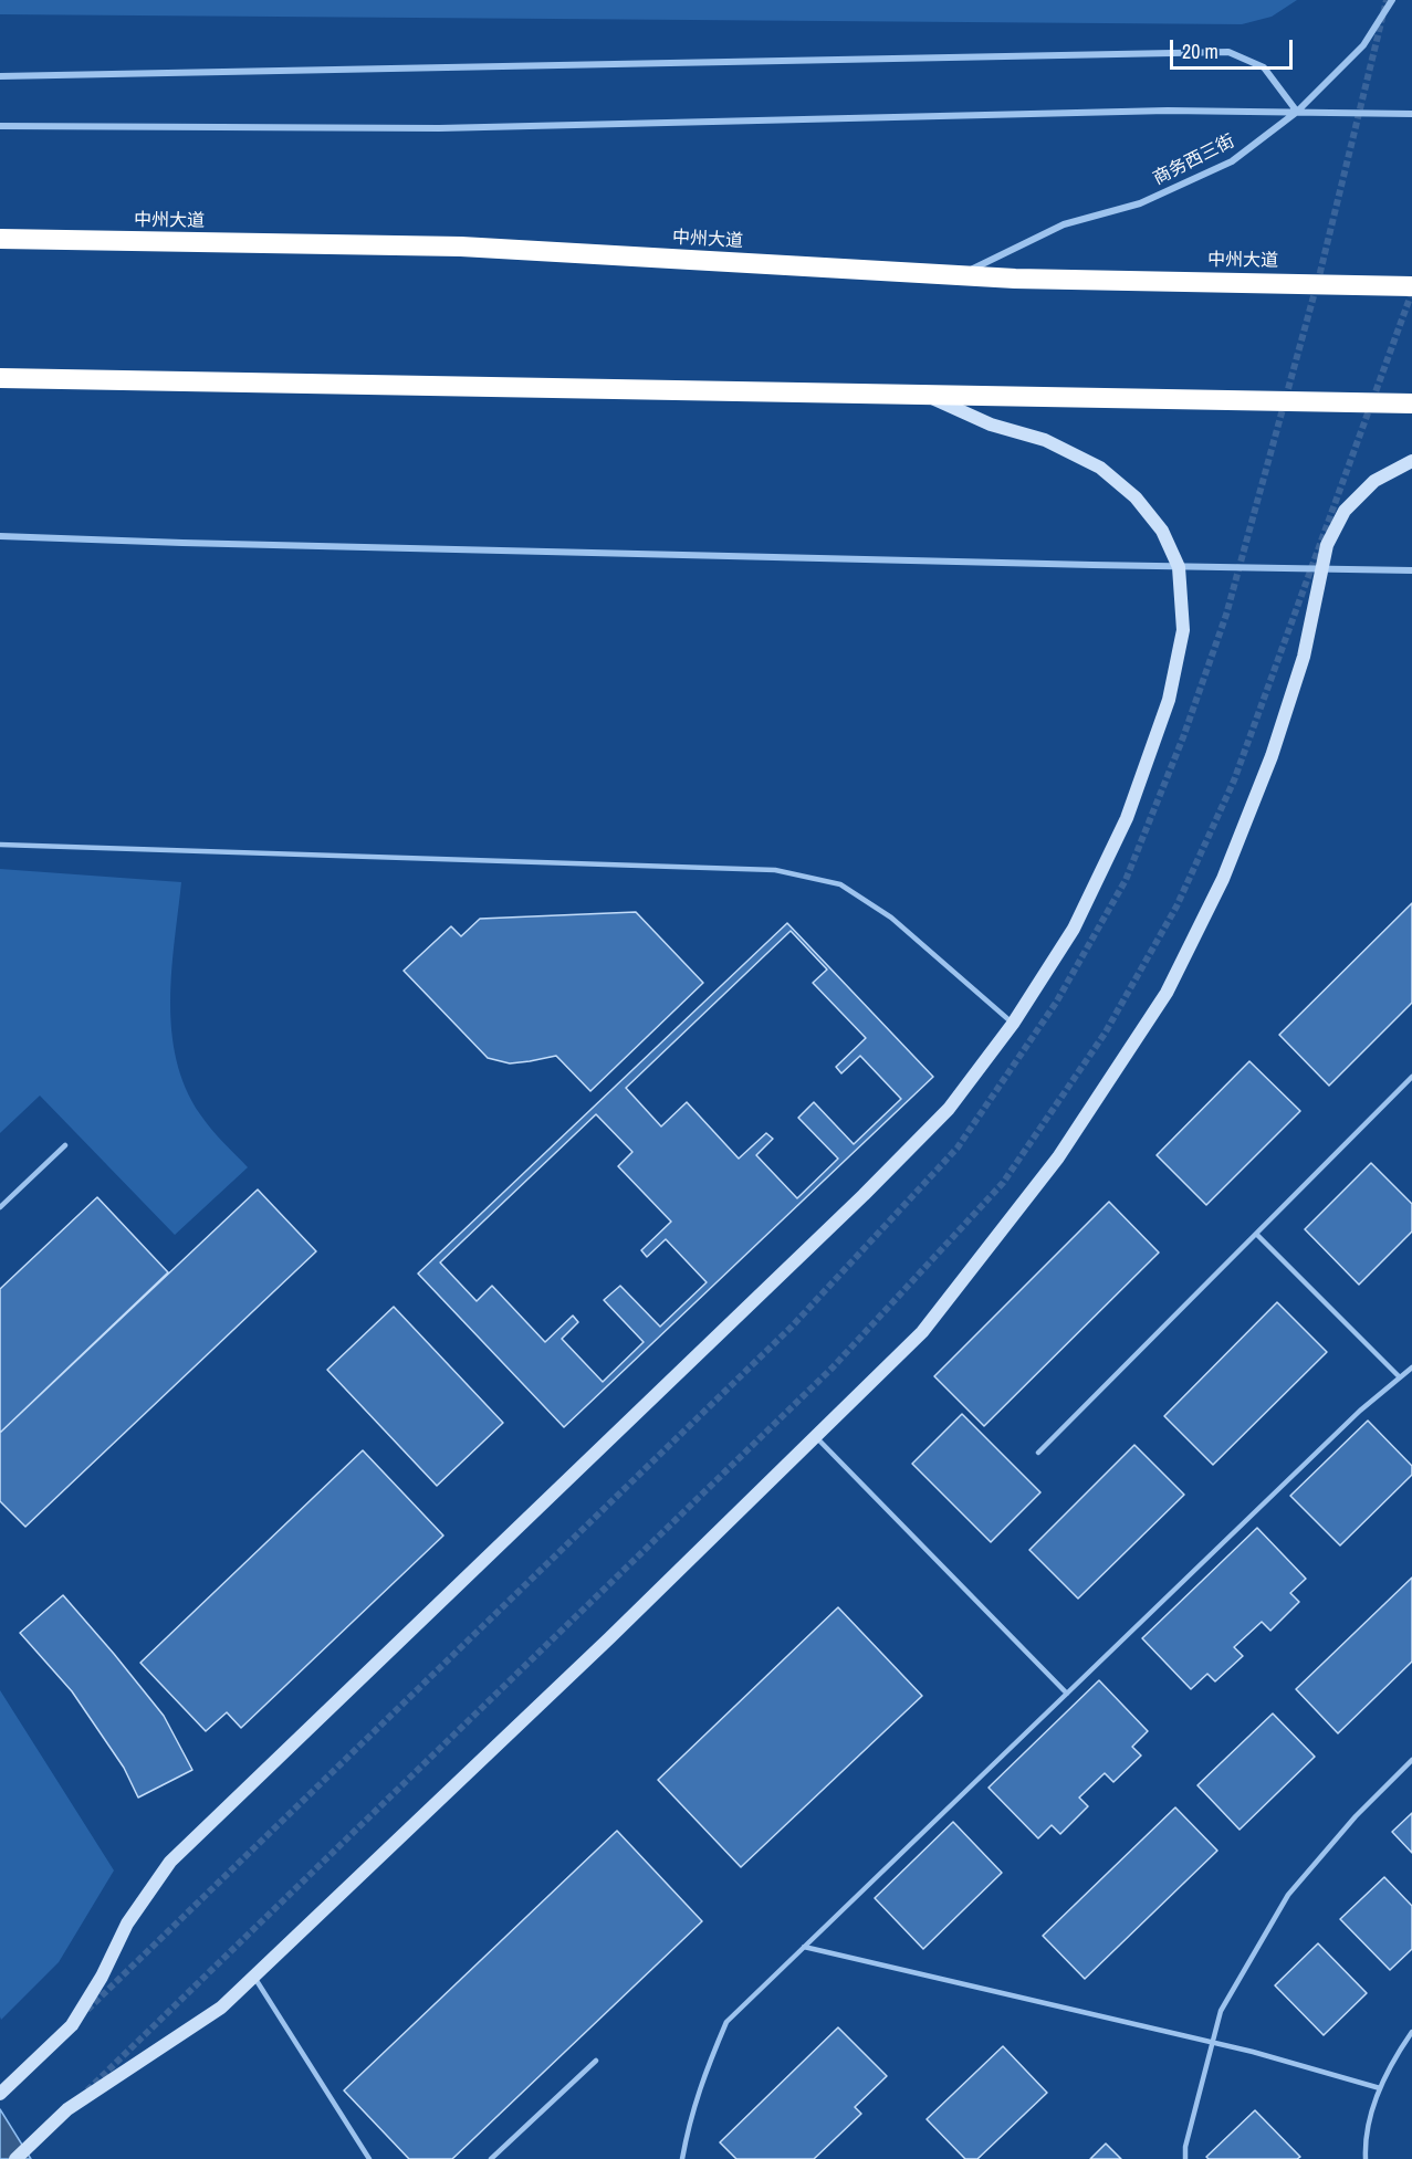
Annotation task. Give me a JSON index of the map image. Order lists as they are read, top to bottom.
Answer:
{
  "streets": {
    "highway": ["中州大道"],
    "street": ["商务西三街"]
  },
  "crossings": [
    ["商务西三街", "中州大道"]
  ],
  "scale_bar": "20 m"
}
